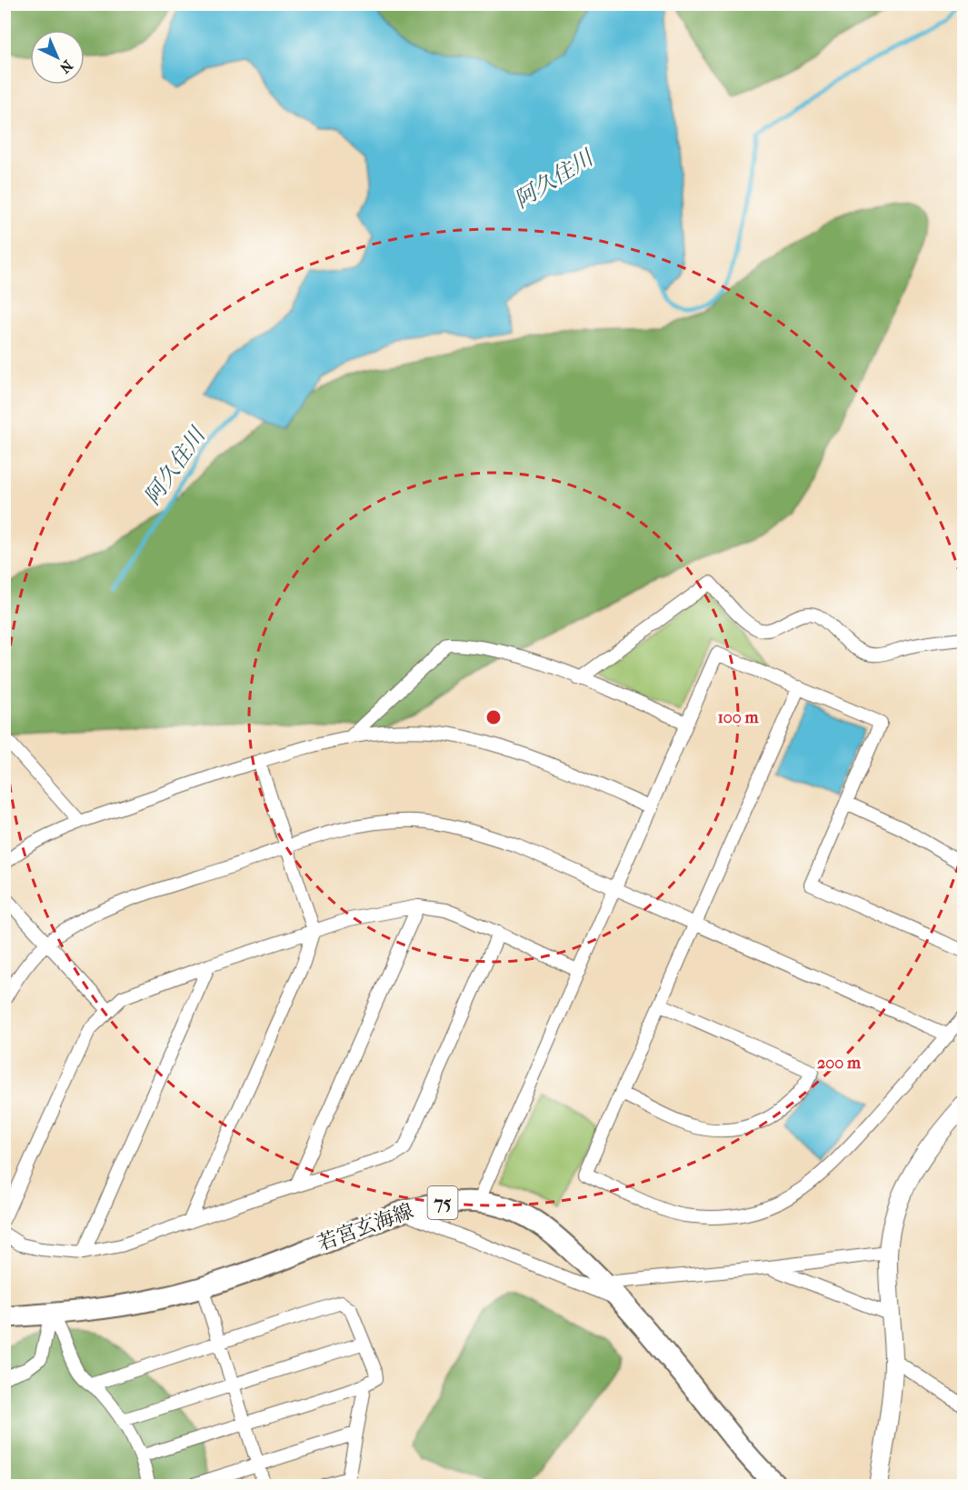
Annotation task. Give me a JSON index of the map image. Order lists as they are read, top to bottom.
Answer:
{
  "streets": {
    "main road": ["75", "若宮玄海線"]
  },
  "water": ["阿久住川"],
  "north": "bottom right",
  "rings": ["100 m", "200 m"]
}
